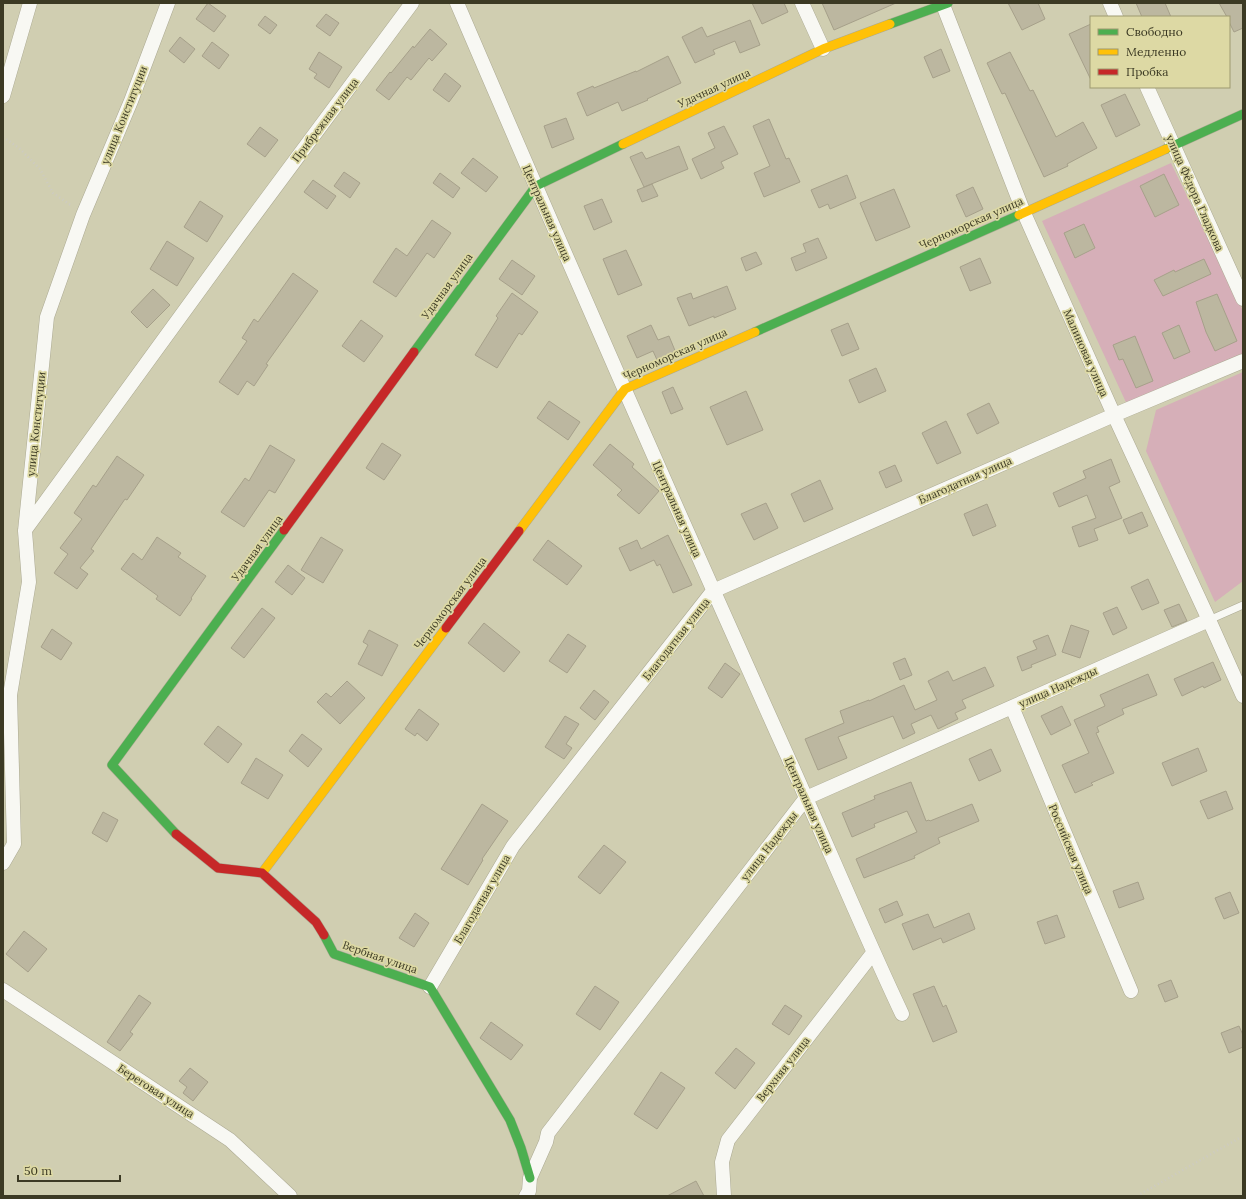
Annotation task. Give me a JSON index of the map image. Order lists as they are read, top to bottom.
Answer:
{
  "streets": {
    "street": [
      "Удачная улица",
      "улица Конституции",
      "Прибрежная улица",
      "улица Фёдора Гладкова",
      "Центральная улица",
      "Черноморская улица",
      "Малиновая улица",
      "Благодатная улица",
      "улица Надежды",
      "Российская улица",
      "Вербная улица",
      "Верхняя улица",
      "Береговая улица"
    ]
  },
  "crossings": [
    ["Удачная улица", "Центральная улица"],
    ["Удачная улица", "Черноморская улица"],
    ["Удачная улица", "Малиновая улица"],
    ["Удачная улица", "Вербная улица"],
    ["улица Конституции", "Прибрежная улица"],
    ["улица Фёдора Гладкова", "Черноморская улица"],
    ["Центральная улица", "Черноморская улица"],
    ["Центральная улица", "Благодатная улица"],
    ["Центральная улица", "улица Надежды"],
    ["Центральная улица", "Верхняя улица"],
    ["Черноморская улица", "Малиновая улица"],
    ["Черноморская улица", "Вербная улица"],
    ["Малиновая улица", "Благодатная улица"],
    ["Малиновая улица", "улица Надежды"],
    ["Благодатная улица", "Вербная улица"],
    ["улица Надежды", "Российская улица"]
  ],
  "legend": ["Свободно", "Медленно", "Пробка"],
  "scale_bar": "50 m"
}
